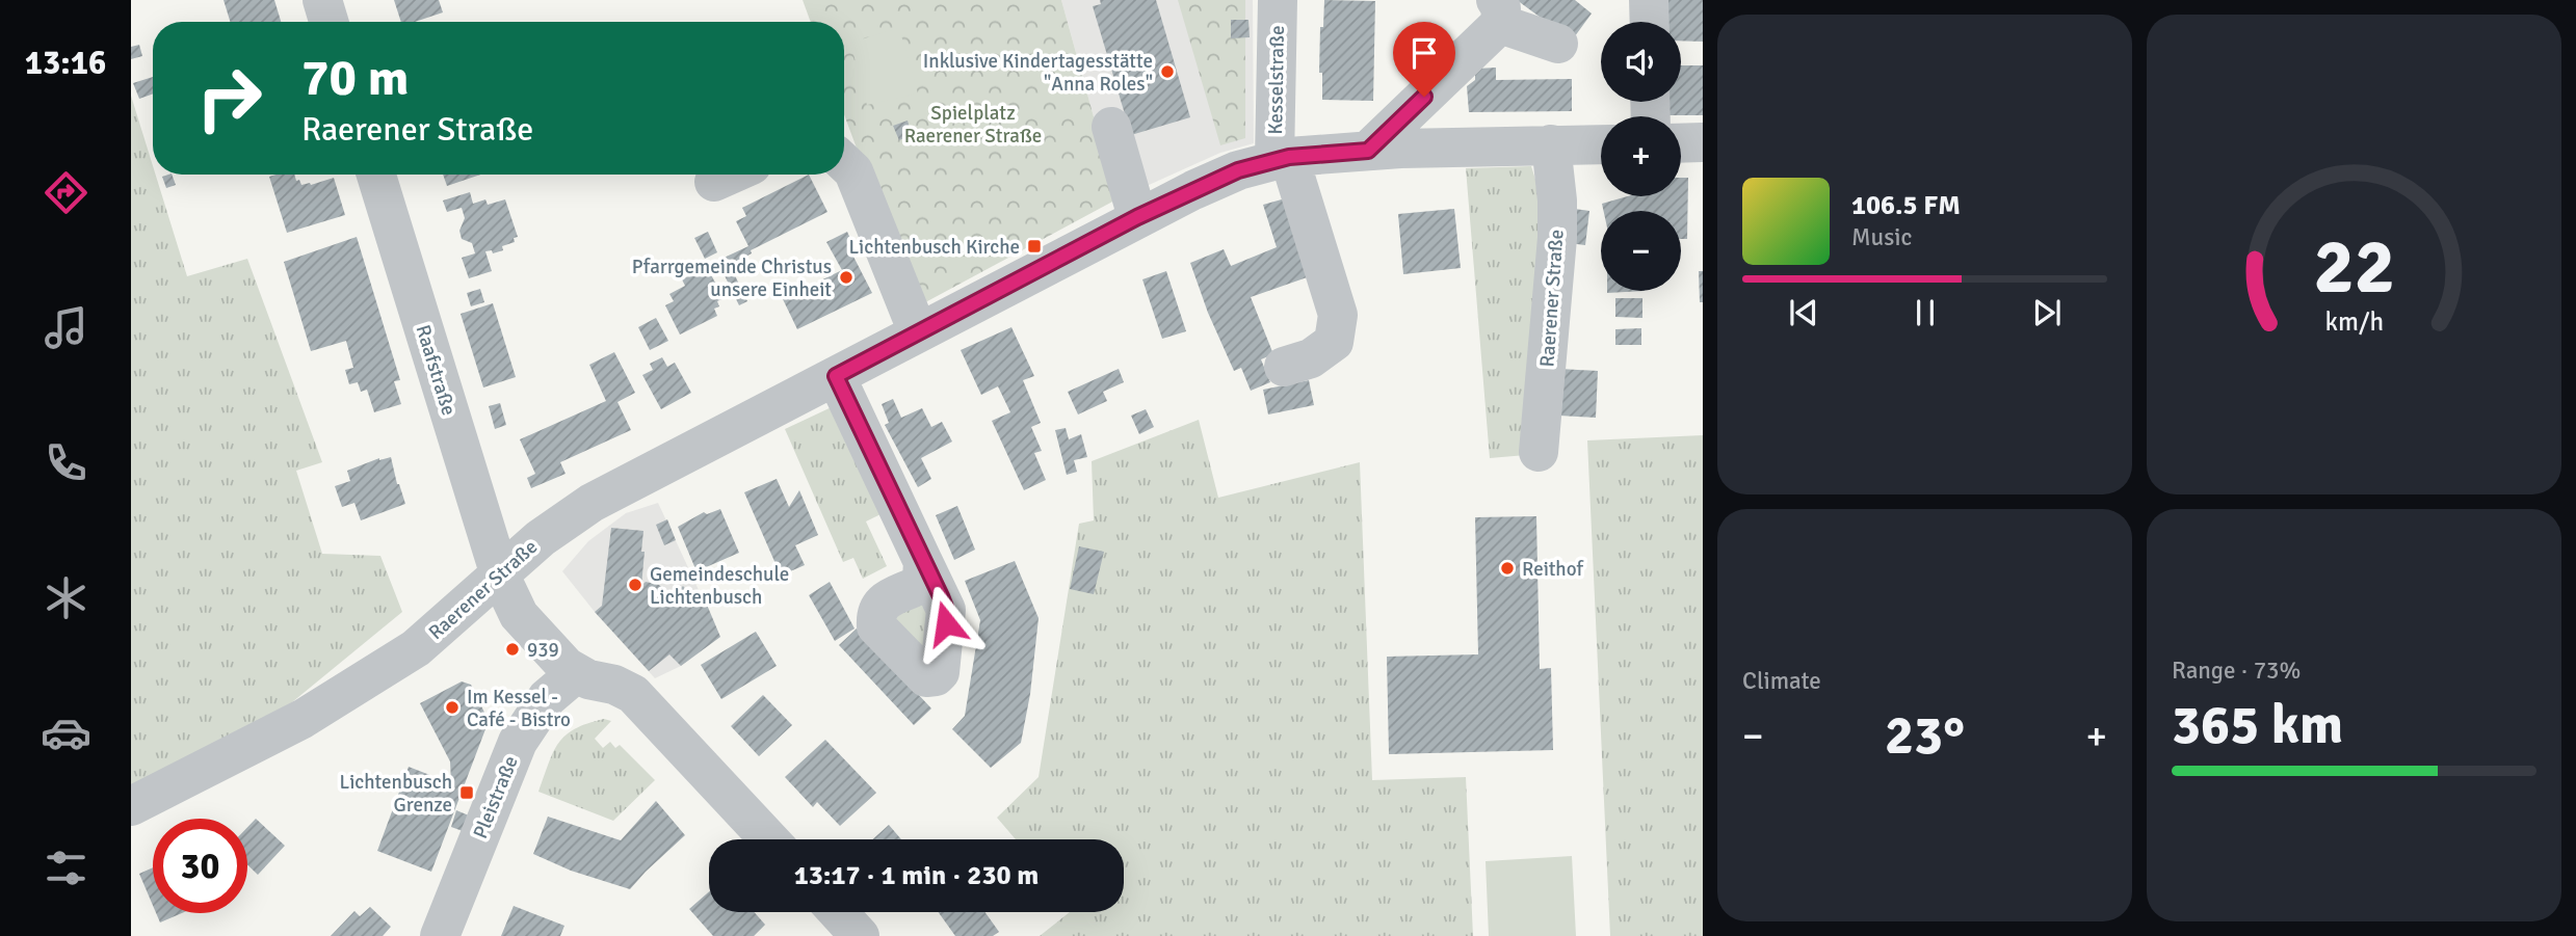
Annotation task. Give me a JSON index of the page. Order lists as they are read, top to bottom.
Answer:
{
  "streets": {
    "street": [
      "Kesselstraße",
      "Raerener Straße",
      "Raafstraße",
      "Pleistraße"
    ]
  },
  "crossings": [
    ["Kesselstraße", "Raerener Straße"],
    ["Raerener Straße", "Raafstraße"],
    ["Raafstraße", "Pleistraße"]
  ],
  "parks": ["Spielplatz Raerener Straße"],
  "places": {
    "other": [
      "Inklusive Kindertagesstätte \"Anna Roles\"",
      "Pfarrgemeinde Christus unsere Einheit",
      "Reithof",
      "Gemeindeschule Lichtenbusch",
      "939",
      "Im Kessel - Café - Bistro"
    ],
    "transit": ["Lichtenbusch Kirche", "Lichtenbusch Grenze"]
  },
  "page": {
    "tabs": "13:16",
    "map_buttons": ["+", "−"],
    "turn": ["70 m", "Raerener Straße"],
    "song": ["106.5 FM", "Music"],
    "tile": [
      "Climate",
      ["Range · 73%", "365 km"]
    ],
    "heat": ["−", "23°", "+"],
    "limit": "30",
    "trip": "13:17 · 1 min · 230 m",
    "gauge": ["22", "km/h"]
  }
}
